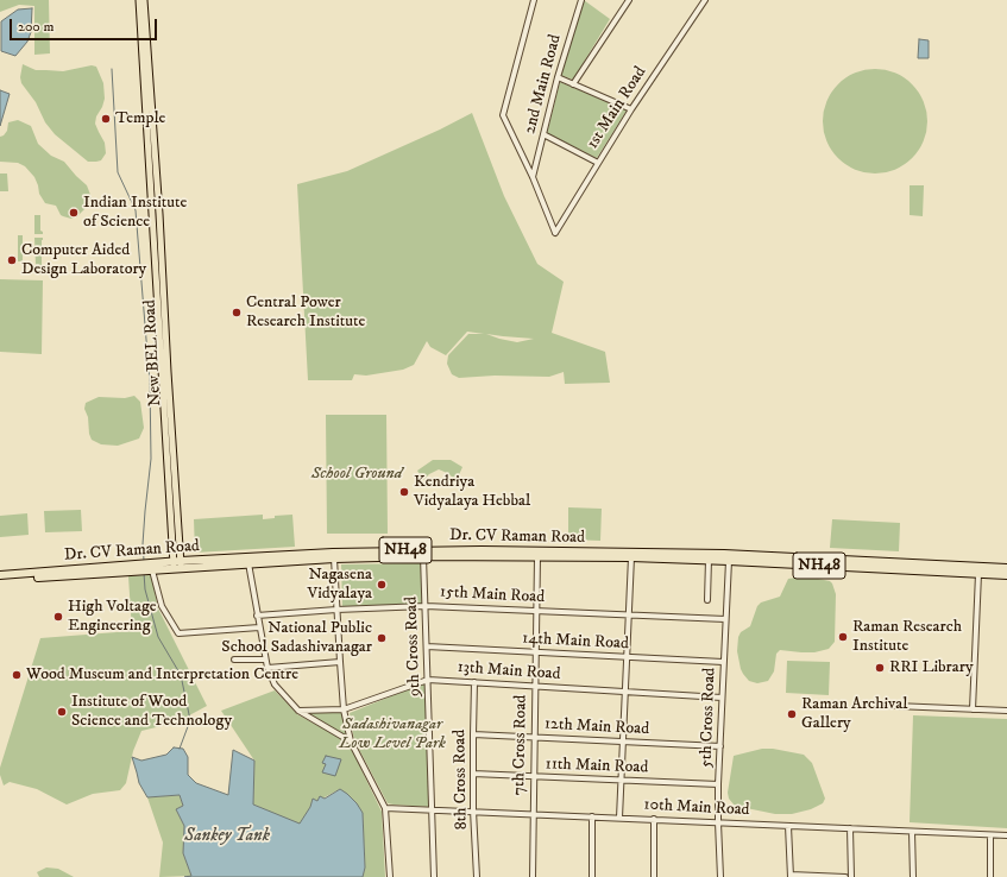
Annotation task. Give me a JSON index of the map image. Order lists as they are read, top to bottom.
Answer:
{
  "streets": {
    "highway": ["Dr. CV Raman Road", "NH48"],
    "main road": ["New BEL Road"],
    "street": [
      "2nd Main Road",
      "1st Main Road",
      "15th Main Road",
      "14th Main Road",
      "9th Cross Road",
      "13th Main Road",
      "5th Cross Road",
      "12th Main Road",
      "7th Cross Road",
      "11th Main Road",
      "8th Cross Road",
      "10th Main Road"
    ]
  },
  "crossings": [
    ["2nd Main Road", "1st Main Road"],
    ["New BEL Road", "Dr. CV Raman Road"],
    ["Dr. CV Raman Road", "9th Cross Road"],
    ["Dr. CV Raman Road", "5th Cross Road"],
    ["Dr. CV Raman Road", "7th Cross Road"],
    ["15th Main Road", "9th Cross Road"],
    ["15th Main Road", "5th Cross Road"],
    ["15th Main Road", "7th Cross Road"],
    ["14th Main Road", "9th Cross Road"],
    ["14th Main Road", "5th Cross Road"],
    ["14th Main Road", "7th Cross Road"],
    ["9th Cross Road", "13th Main Road"],
    ["9th Cross Road", "10th Main Road"],
    ["13th Main Road", "5th Cross Road"],
    ["13th Main Road", "7th Cross Road"],
    ["13th Main Road", "8th Cross Road"],
    ["5th Cross Road", "12th Main Road"],
    ["5th Cross Road", "11th Main Road"],
    ["5th Cross Road", "10th Main Road"],
    ["12th Main Road", "7th Cross Road"],
    ["12th Main Road", "8th Cross Road"],
    ["7th Cross Road", "11th Main Road"],
    ["7th Cross Road", "10th Main Road"],
    ["11th Main Road", "8th Cross Road"],
    ["8th Cross Road", "10th Main Road"]
  ],
  "water": ["Sankey Tank"],
  "parks": ["School Ground", "Sadashivanagar Low Level Park"],
  "places": [
    "Temple",
    "Indian Institute of Science",
    "Computer Aided Design Laboratory",
    "Central Power Research Institute",
    "Kendriya Vidyalaya Hebbal",
    "Nagasena Vidyalaya",
    "High Voltage Engineering",
    "Raman Research Institute",
    "National Public School Sadashivanagar",
    "RRI Library",
    "Wood Museum and Interpretation Centre",
    "Institute of Wood Science and Technology",
    "Raman Archival Gallery"
  ],
  "scale_bar": "200 m"
}
